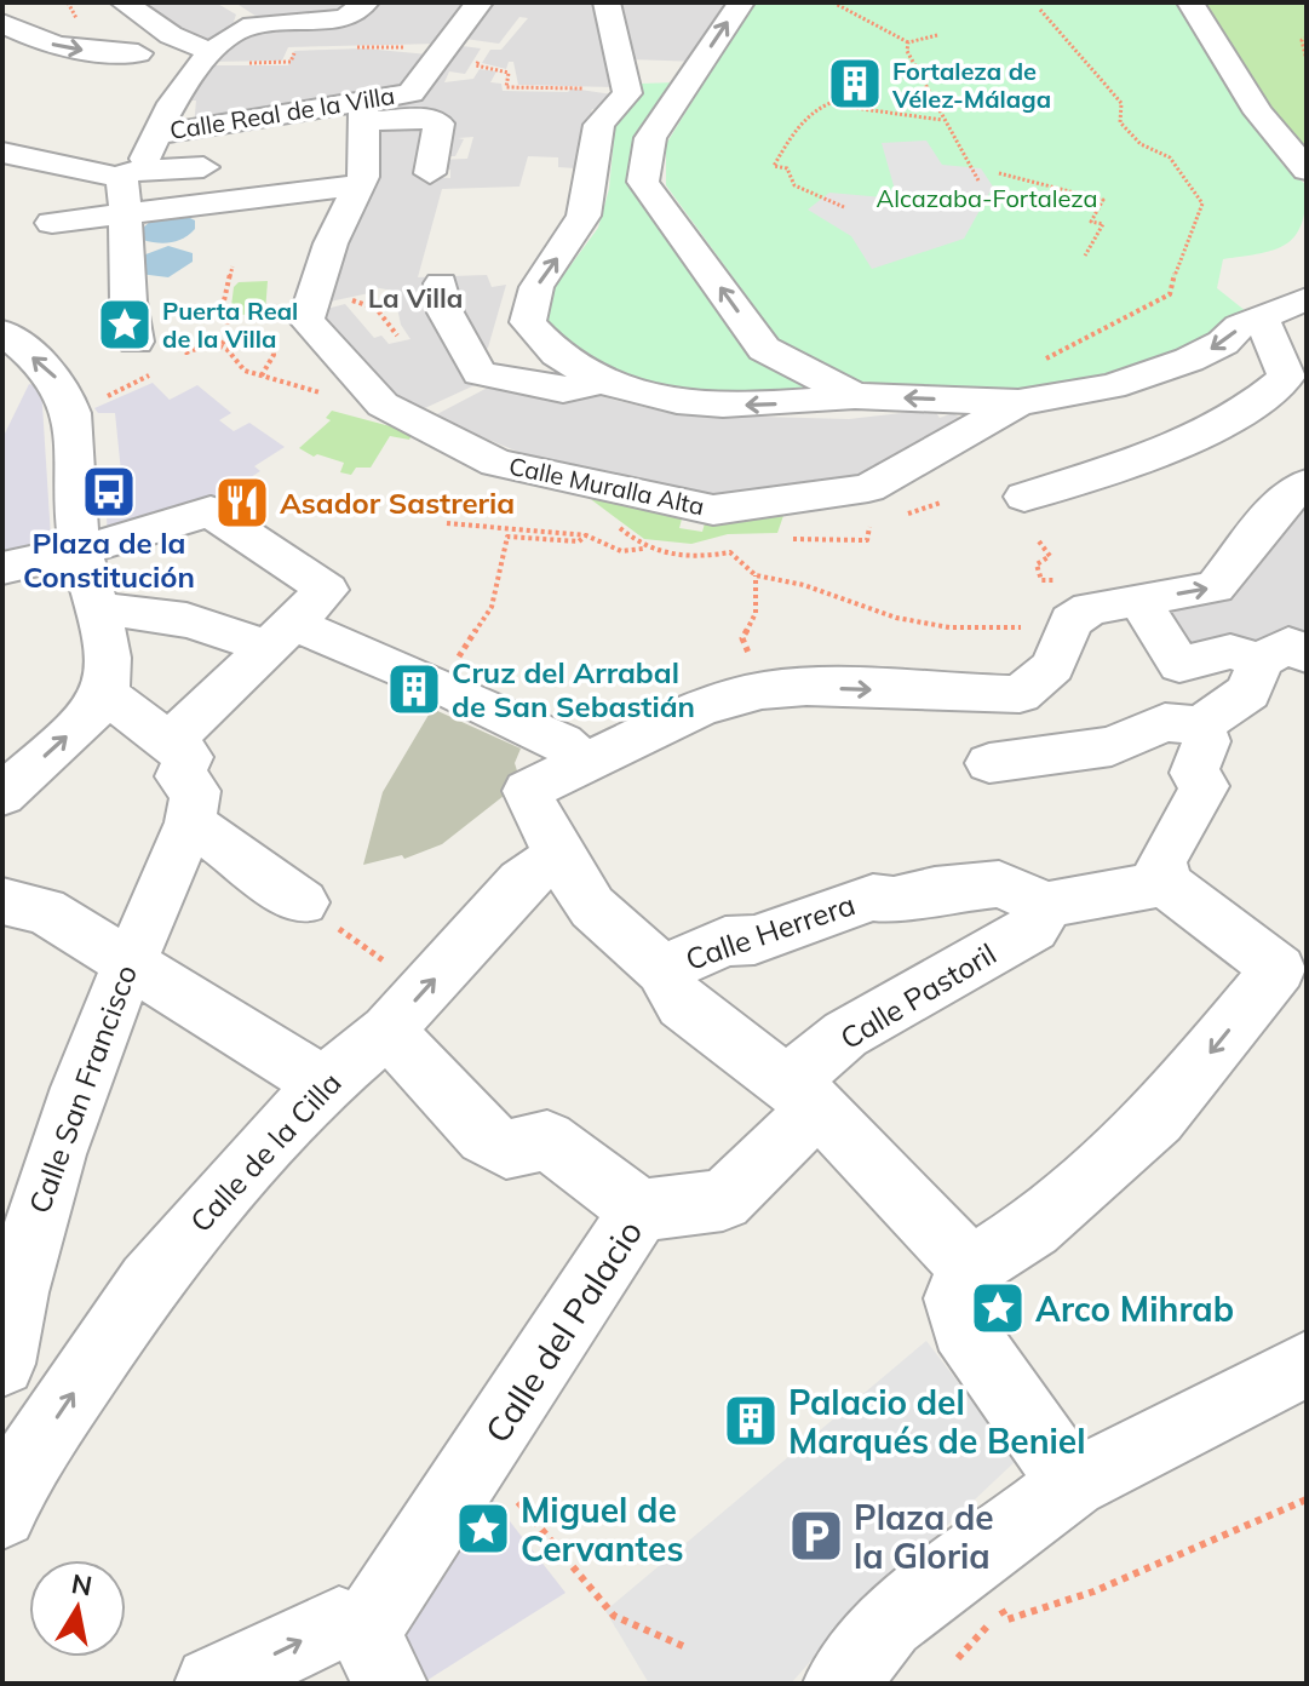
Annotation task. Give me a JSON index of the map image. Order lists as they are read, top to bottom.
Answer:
{
  "streets": {
    "street": [
      "Calle Real de la Villa",
      "Calle Muralla Alta",
      "Calle Herrera",
      "Calle Pastoril",
      "Calle San Francisco",
      "Calle de la Cilla",
      "Calle del Palacio"
    ]
  },
  "crossings": [
    ["Calle Herrera", "Calle Pastoril"],
    ["Calle Pastoril", "Calle del Palacio"]
  ],
  "one_way": ["Calle de la Cilla"],
  "districts": ["La Villa"],
  "parks": ["Alcazaba-Fortaleza"],
  "places": {
    "building": ["Fortaleza de Vélez-Málaga", "Cruz del Arrabal de San Sebastián", "Palacio del Marqués de Beniel"],
    "place": ["Puerta Real de la Villa", "Arco Mihrab", "Miguel de Cervantes"],
    "bus stop": ["Plaza de la Constitución"],
    "restaurant": ["Asador Sastreria"],
    "parking": ["Plaza de la Gloria"]
  },
  "north": "top"
}
